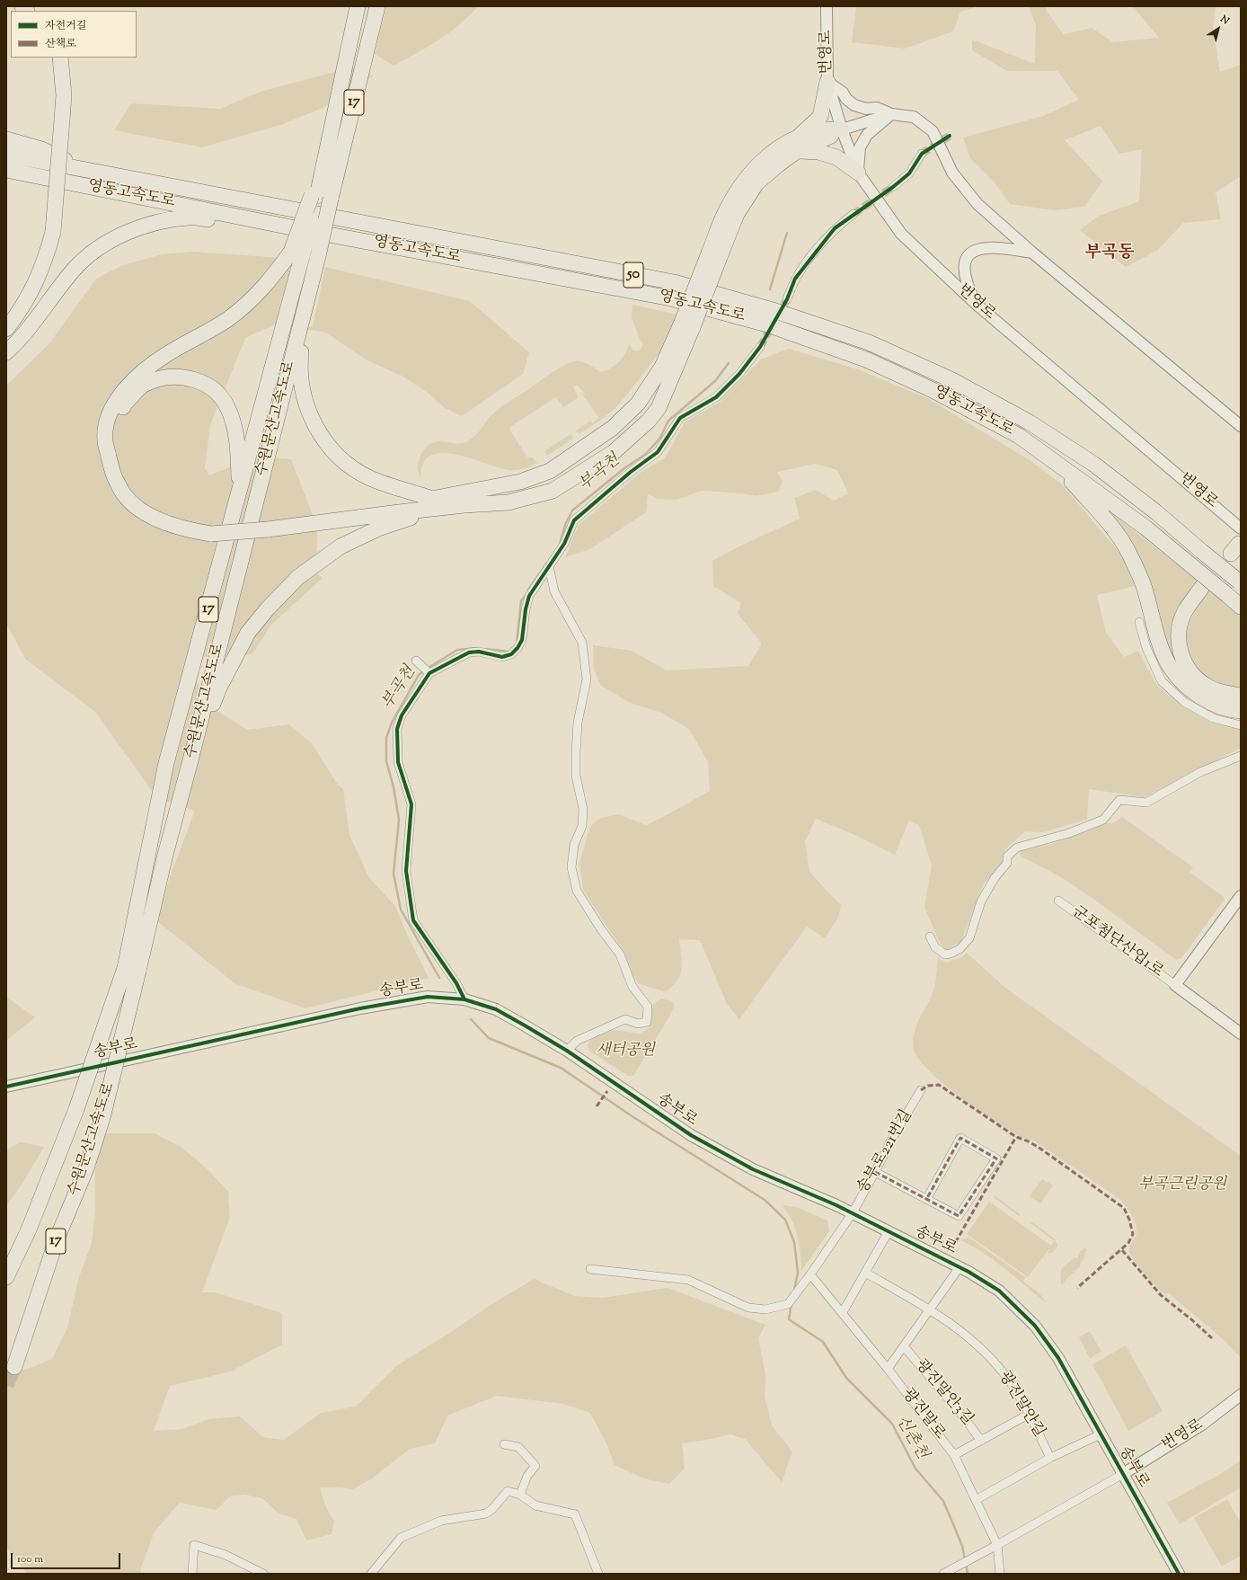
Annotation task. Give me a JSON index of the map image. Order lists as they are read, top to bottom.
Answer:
{
  "streets": {
    "highway": [
      "17",
      "영동고속도로",
      "50",
      "수원문산고속도로"
    ],
    "street": [
      "번영로",
      "군포첨단산업1로",
      "송부로",
      "송부로221번길",
      "광진말안3길",
      "광진말안길",
      "광진말로"
    ]
  },
  "crossings": [
    ["번영로", "송부로"],
    ["송부로", "송부로221번길"],
    ["송부로221번길", "광진말로"]
  ],
  "districts": ["부곡동"],
  "water": ["부곡천", "신촌천"],
  "parks": ["새터공원", "부곡근린공원"],
  "legend": ["자전거길", "산책로"],
  "scale_bar": "100 m",
  "north": "top right"
}
